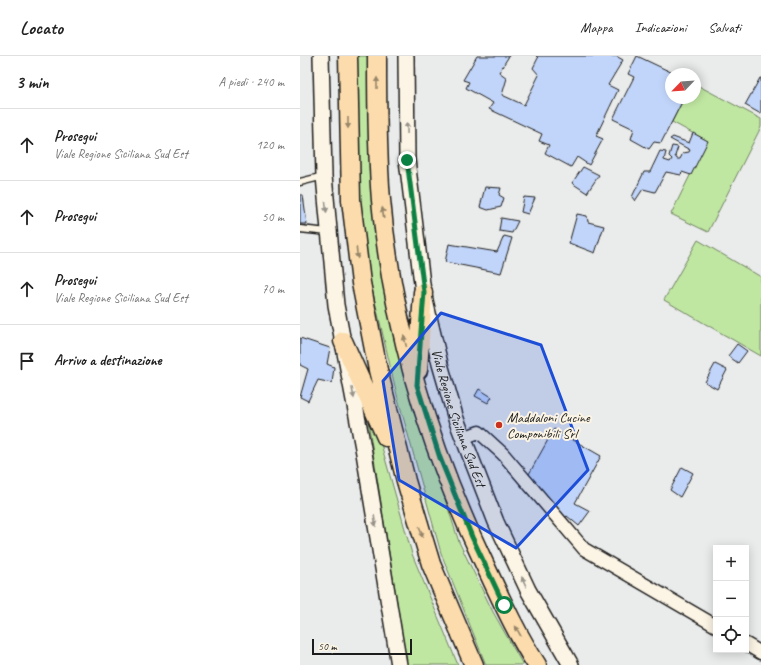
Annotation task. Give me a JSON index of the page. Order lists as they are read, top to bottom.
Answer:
{
  "streets": {
    "main road": ["Viale Regione Siciliana Sud Est"]
  },
  "places": ["Maddaloni Cucine Componibili Srl"],
  "scale_bar": "50 m",
  "north": "bottom left",
  "page": {
    "header": "Locato",
    "nav": ["Mappa", "Indicazioni", "Salvati"],
    "heading": ["3 min", "A piedi · 240 m"],
    "list": [
      ["Prosegui", "Viale Regione Siciliana Sud Est", "120 m"],
      ["Prosegui", "50 m"],
      ["Prosegui", "Viale Regione Siciliana Sud Est", "70 m"],
      "Arrivo a destinazione"
    ],
    "map_buttons": ["+", "−"],
    "scale": "50 m"
  }
}
